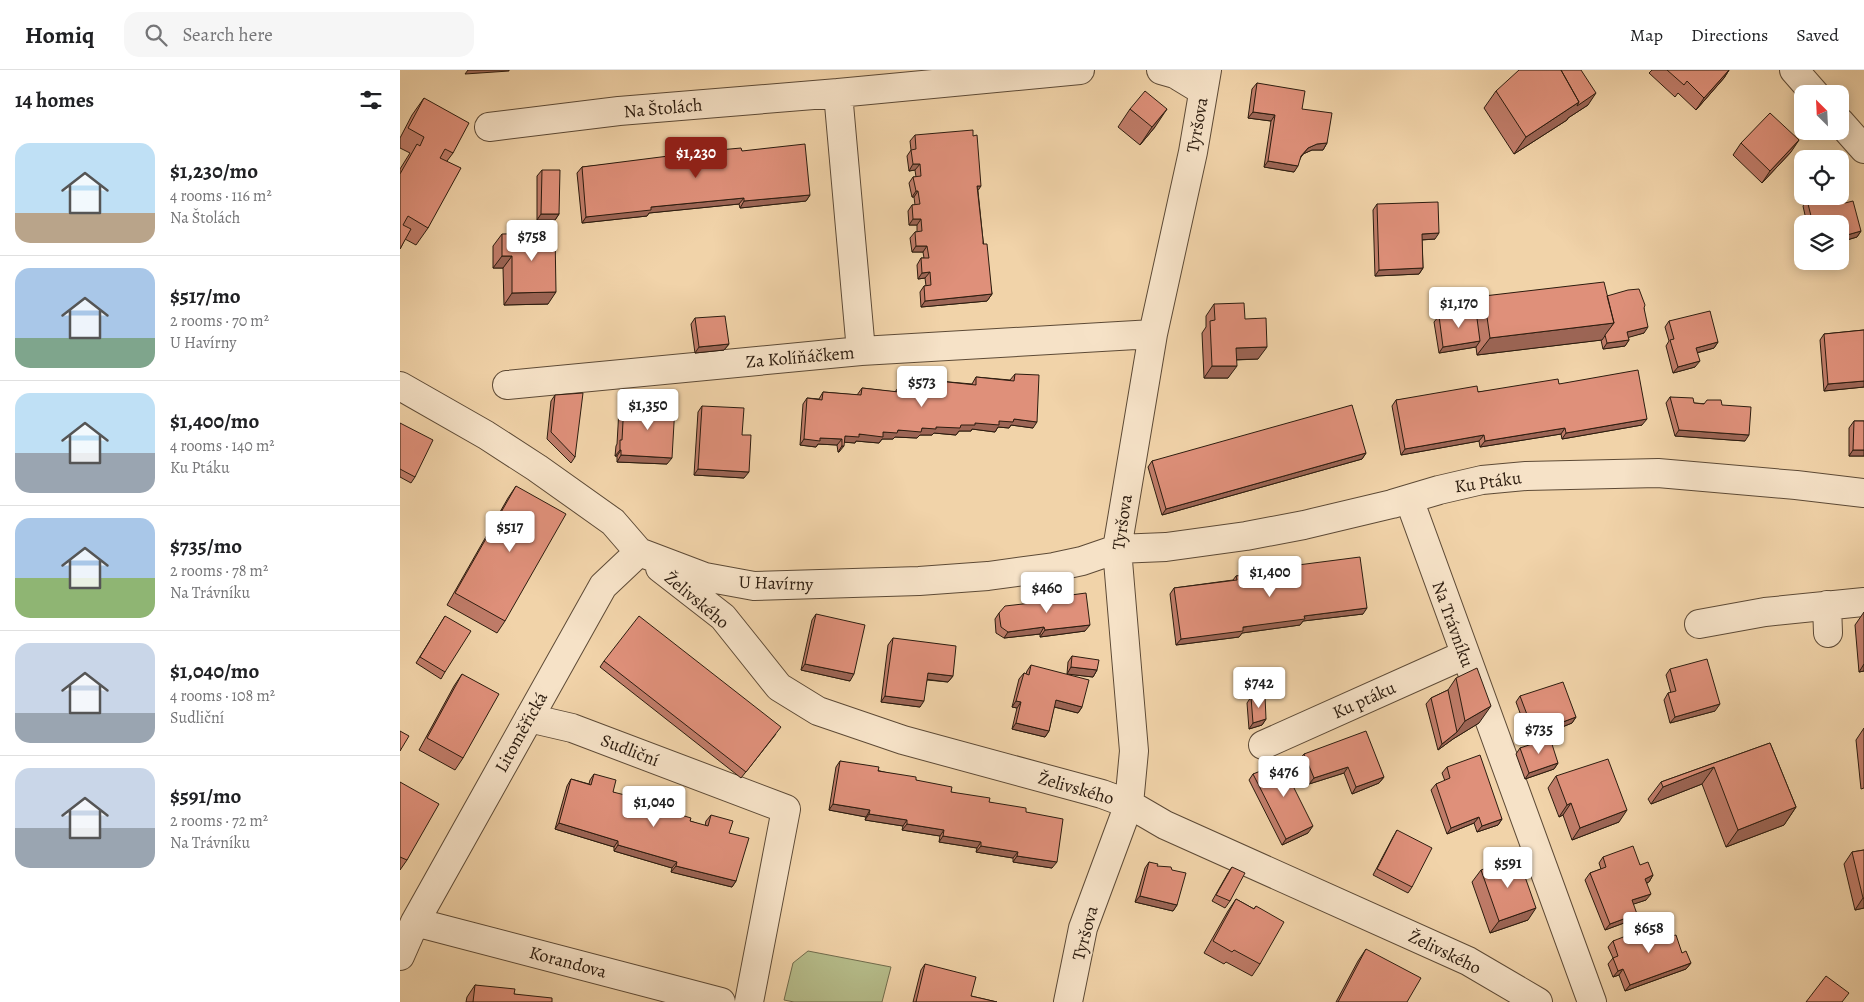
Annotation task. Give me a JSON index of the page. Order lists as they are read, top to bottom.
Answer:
{
  "streets": {
    "street": [
      "Na Štolách",
      "Tyršova",
      "Za Kolíňáčkem",
      "Ku Ptáku",
      "U Havírny",
      "Želivského",
      "Na Trávníku",
      "Ku ptáku",
      "Litoměřická",
      "Sudliční",
      "Korandova"
    ]
  },
  "crossings": [
    ["Tyršova", "Za Kolíňáčkem"],
    ["Tyršova", "Ku Ptáku"],
    ["Tyršova", "U Havírny"],
    ["Tyršova", "Želivského"],
    ["Ku Ptáku", "U Havírny"],
    ["Ku Ptáku", "Na Trávníku"],
    ["U Havírny", "Želivského"],
    ["U Havírny", "Litoměřická"],
    ["Želivského", "Litoměřická"],
    ["Na Trávníku", "Ku ptáku"],
    ["Litoměřická", "Sudliční"],
    ["Litoměřická", "Korandova"]
  ],
  "north": "top left",
  "page": {
    "header": "Homiq",
    "search": "Search here",
    "nav": ["Map", "Directions", "Saved"],
    "heading": "14 homes",
    "list": [
      {
        "name": "$1,230/mo",
        "note": "4 rooms · 116 m² · Na Štolách"
      },
      {
        "name": "$517/mo",
        "note": "2 rooms · 70 m² · U Havírny"
      },
      {
        "name": "$1,400/mo",
        "note": "4 rooms · 140 m² · Ku Ptáku"
      },
      {
        "name": "$735/mo",
        "note": "2 rooms · 78 m² · Na Trávníku"
      },
      {
        "name": "$1,040/mo",
        "note": "4 rooms · 108 m² · Sudliční"
      },
      {
        "name": "$591/mo",
        "note": "2 rooms · 72 m² · Na Trávníku"
      }
    ],
    "price": [
      "$1,230",
      "$758",
      "$1,170",
      "$573",
      "$1,350",
      "$517",
      "$1,400",
      "$460",
      "$742",
      "$735",
      "$476",
      "$1,040",
      "$591",
      "$658"
    ]
  }
}
